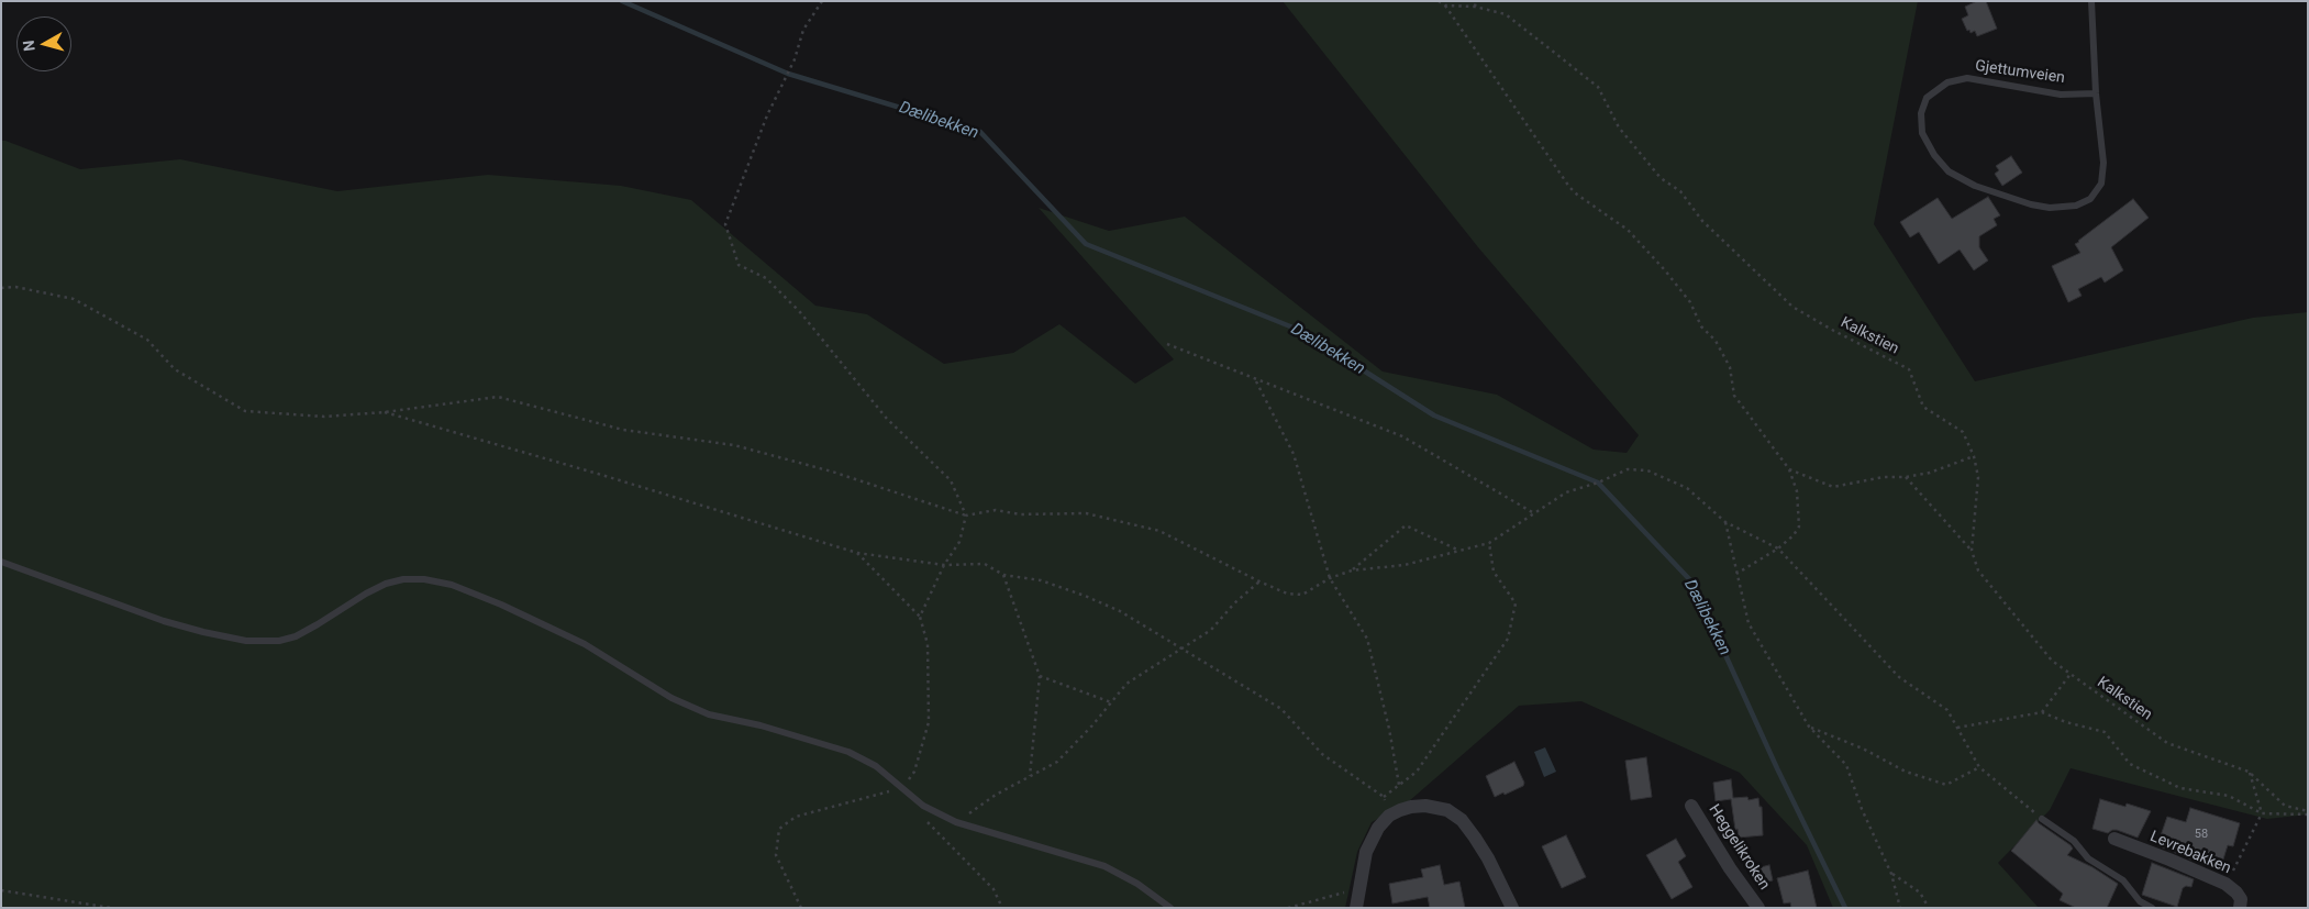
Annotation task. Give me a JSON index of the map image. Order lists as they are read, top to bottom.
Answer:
{
  "streets": {
    "street": ["Heggelikroken", "Levrebakken"],
    "lane": ["Gjettumveien"],
    "path": ["Kalkstien"]
  },
  "water": ["Dælibekken"],
  "house_numbers": ["58"],
  "north": "left"
}
